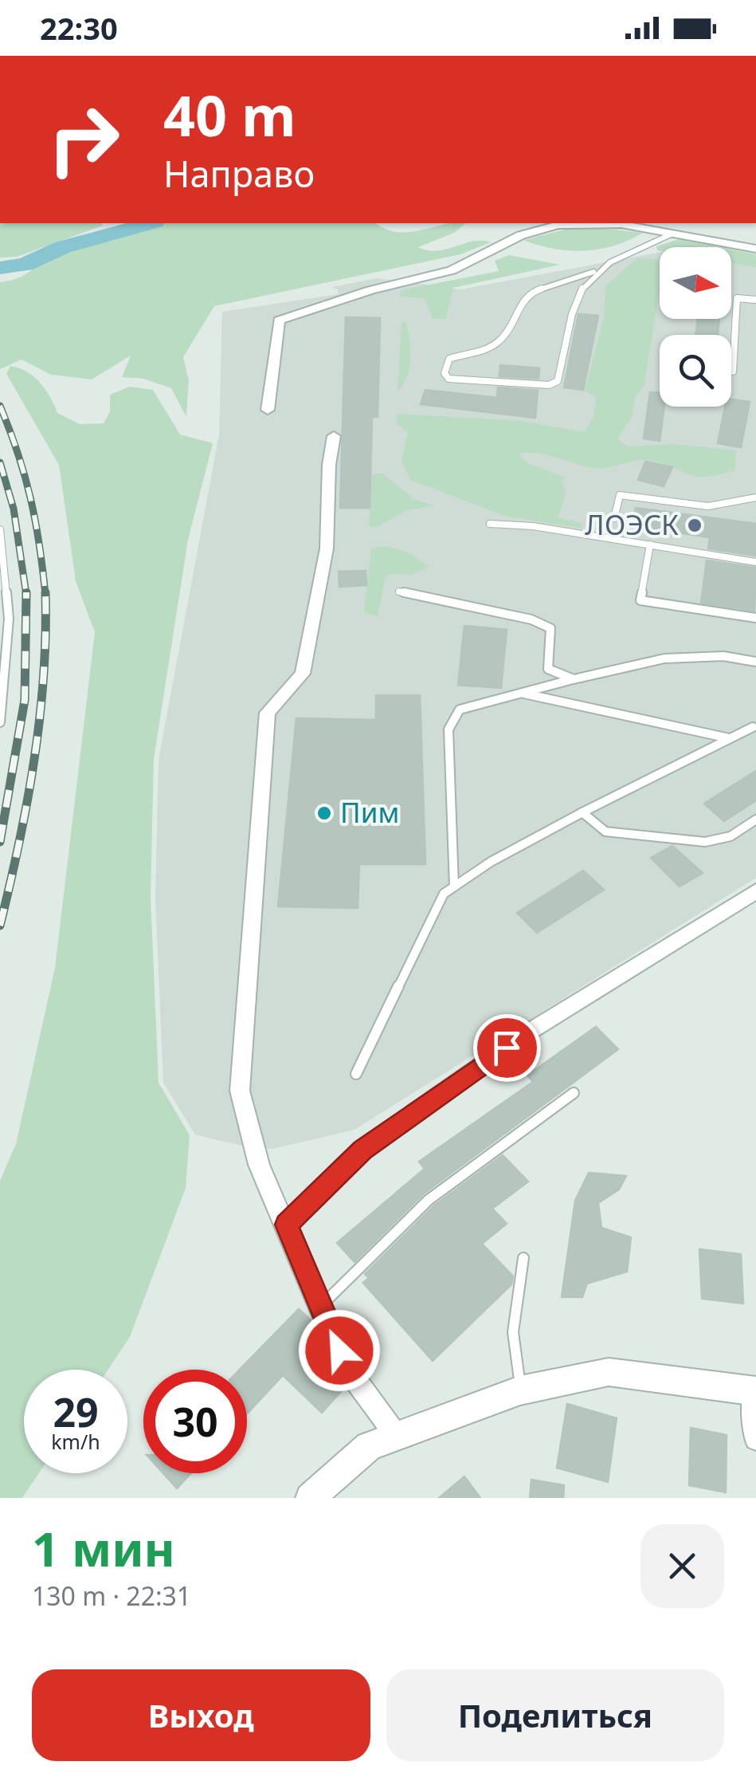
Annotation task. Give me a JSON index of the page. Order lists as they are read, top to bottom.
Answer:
{
  "places": ["ЛОЭСК", "Пим"],
  "north": "right",
  "page": {
    "status": "22:30",
    "turn": ["40 m", "Направо"],
    "speed": "29 km/h",
    "limit": "30",
    "heading": ["1 мин", "130 m · 22:31"],
    "buttons": ["Выход", "Поделиться"]
  }
}
